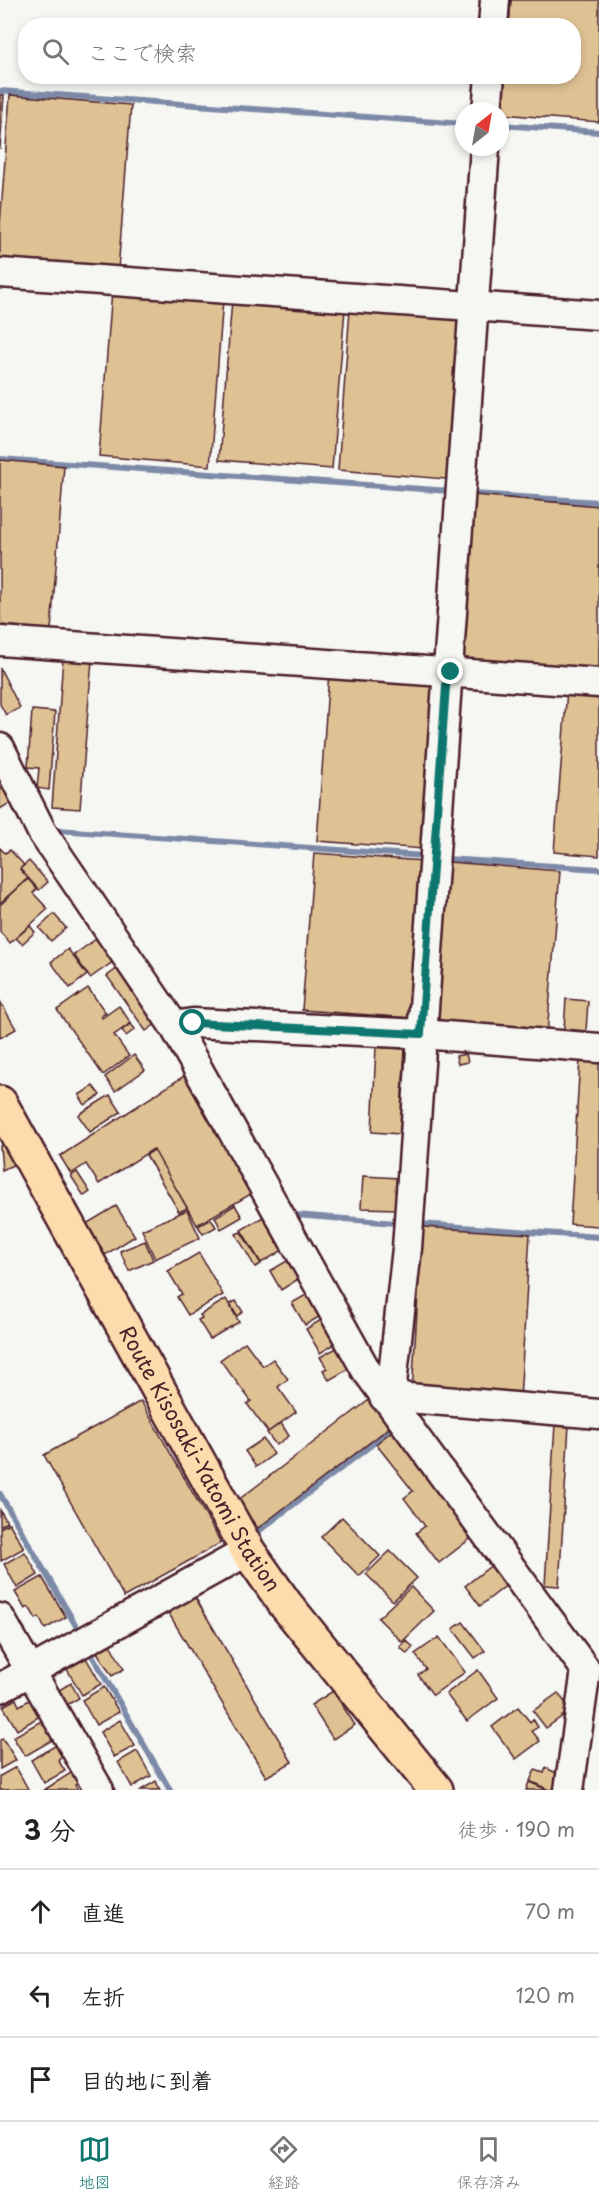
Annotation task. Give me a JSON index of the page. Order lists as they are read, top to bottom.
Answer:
{
  "streets": {
    "main road": ["Route Kisosaki-Yatomi Station"]
  },
  "north": "top right",
  "page": {
    "search": "ここで検索",
    "heading": ["3 分", "徒歩 · 190 m"],
    "list": [
      ["直進", "70 m"],
      ["左折", "120 m"],
      "目的地に到着"
    ],
    "nav": ["地図", "経路", "保存済み"]
  }
}
